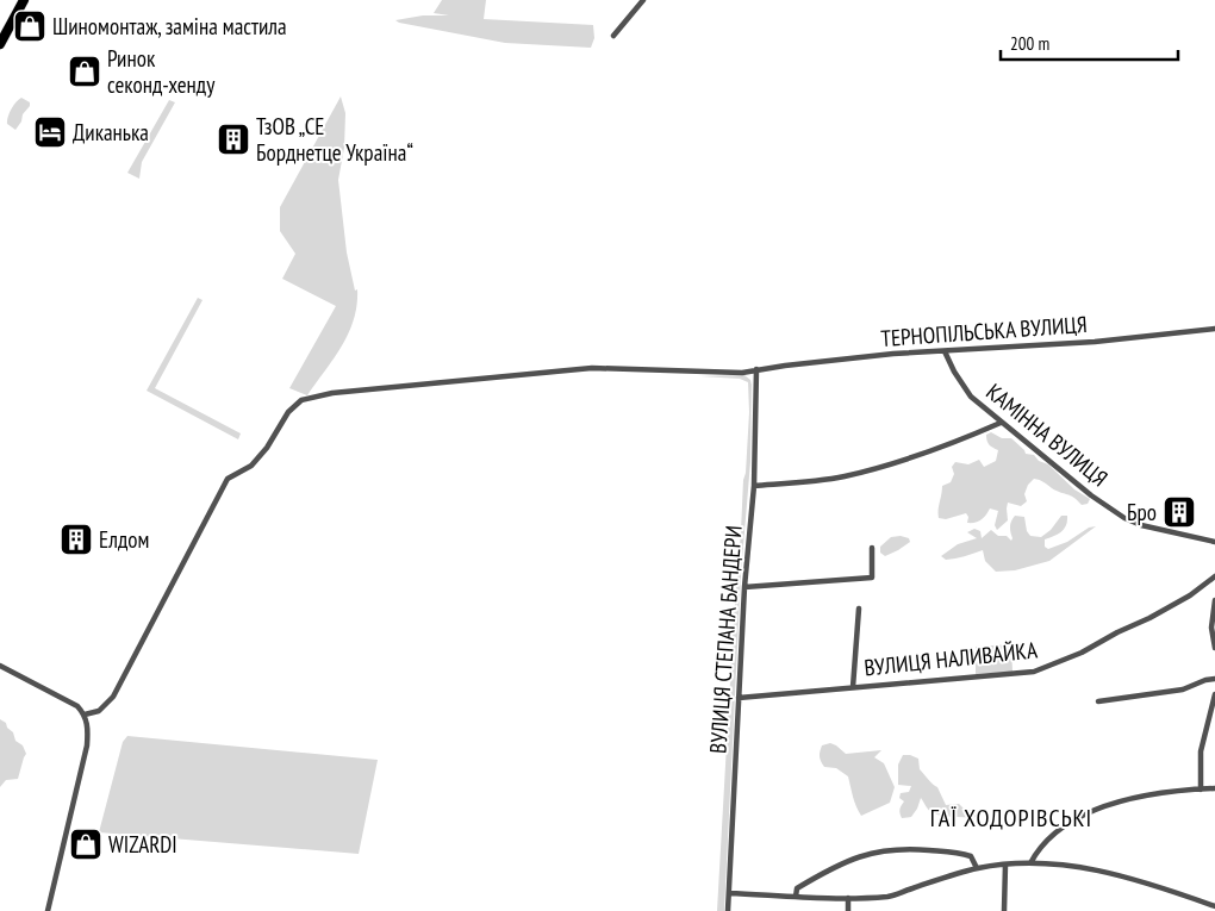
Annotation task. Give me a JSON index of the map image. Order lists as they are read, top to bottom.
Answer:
{
  "streets": {
    "street": [
      "ТЕРНОПІЛЬСЬКА ВУЛИЦЯ",
      "КАМІННА ВУЛИЦЯ",
      "ВУЛИЦЯ СТЕПАНА БАНДЕРИ",
      "ВУЛИЦЯ НАЛИВАЙКА"
    ]
  },
  "crossings": [
    ["ТЕРНОПІЛЬСЬКА ВУЛИЦЯ", "КАМІННА ВУЛИЦЯ"],
    ["ТЕРНОПІЛЬСЬКА ВУЛИЦЯ", "ВУЛИЦЯ СТЕПАНА БАНДЕРИ"],
    ["ВУЛИЦЯ СТЕПАНА БАНДЕРИ", "ВУЛИЦЯ НАЛИВАЙКА"]
  ],
  "districts": ["ГАЇ ХОДОРІВСЬКІ"],
  "places": {
    "shop": ["Шиномонтаж, заміна мастила", "Ринок секонд-хенду", "WIZARDI"],
    "hotel": ["Диканька"],
    "building": ["ТзОВ „СЕ Борднетце Україна“", "Бро", "Елдом"]
  },
  "scale_bar": "200 m"
}
